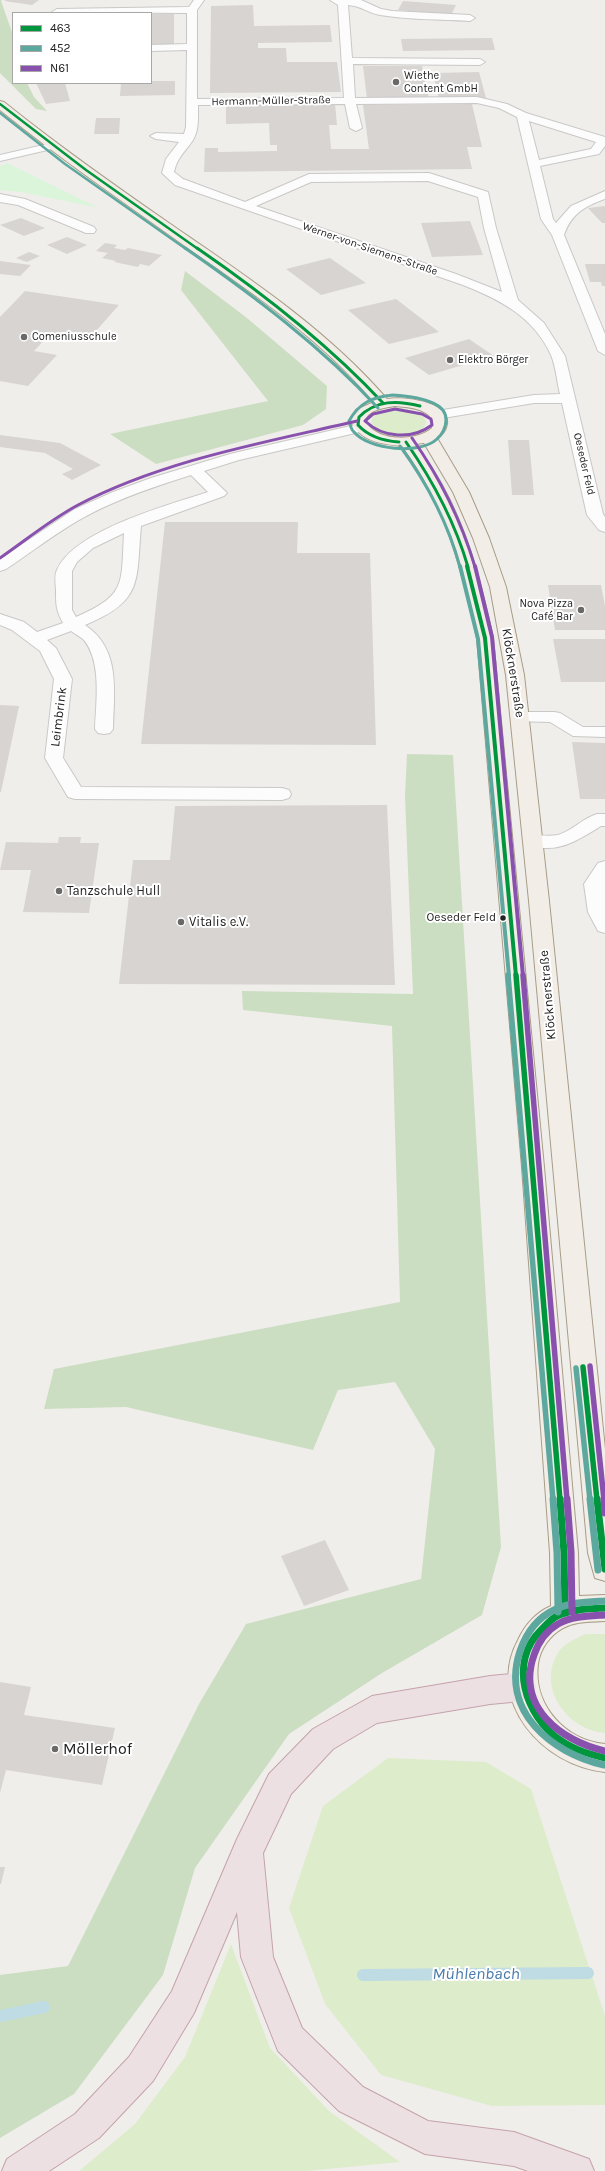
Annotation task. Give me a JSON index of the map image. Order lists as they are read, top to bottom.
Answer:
{
  "streets": {
    "main road": ["Klöcknerstraße"],
    "street": [
      "Hermann-Müller-Straße",
      "Werner-von-Siemens-Straße",
      "Oeseder Feld",
      "Leimbrink"
    ]
  },
  "crossings": [
    ["Hermann-Müller-Straße", "Werner-von-Siemens-Straße"],
    ["Werner-von-Siemens-Straße", "Oeseder Feld"]
  ],
  "water": ["Mühlenbach"],
  "places": [
    "Wiethe Content GmbH",
    "Comeniusschule",
    "Elektro Börger",
    "Nova Pizza Café Bar",
    "Tanzschule Hull",
    "Oeseder Feld",
    "Vitalis e.V.",
    "Möllerhof"
  ],
  "lines": ["transit line 463", "transit line 452", "transit line N61"],
  "legend": ["463", "452", "N61"]
}
